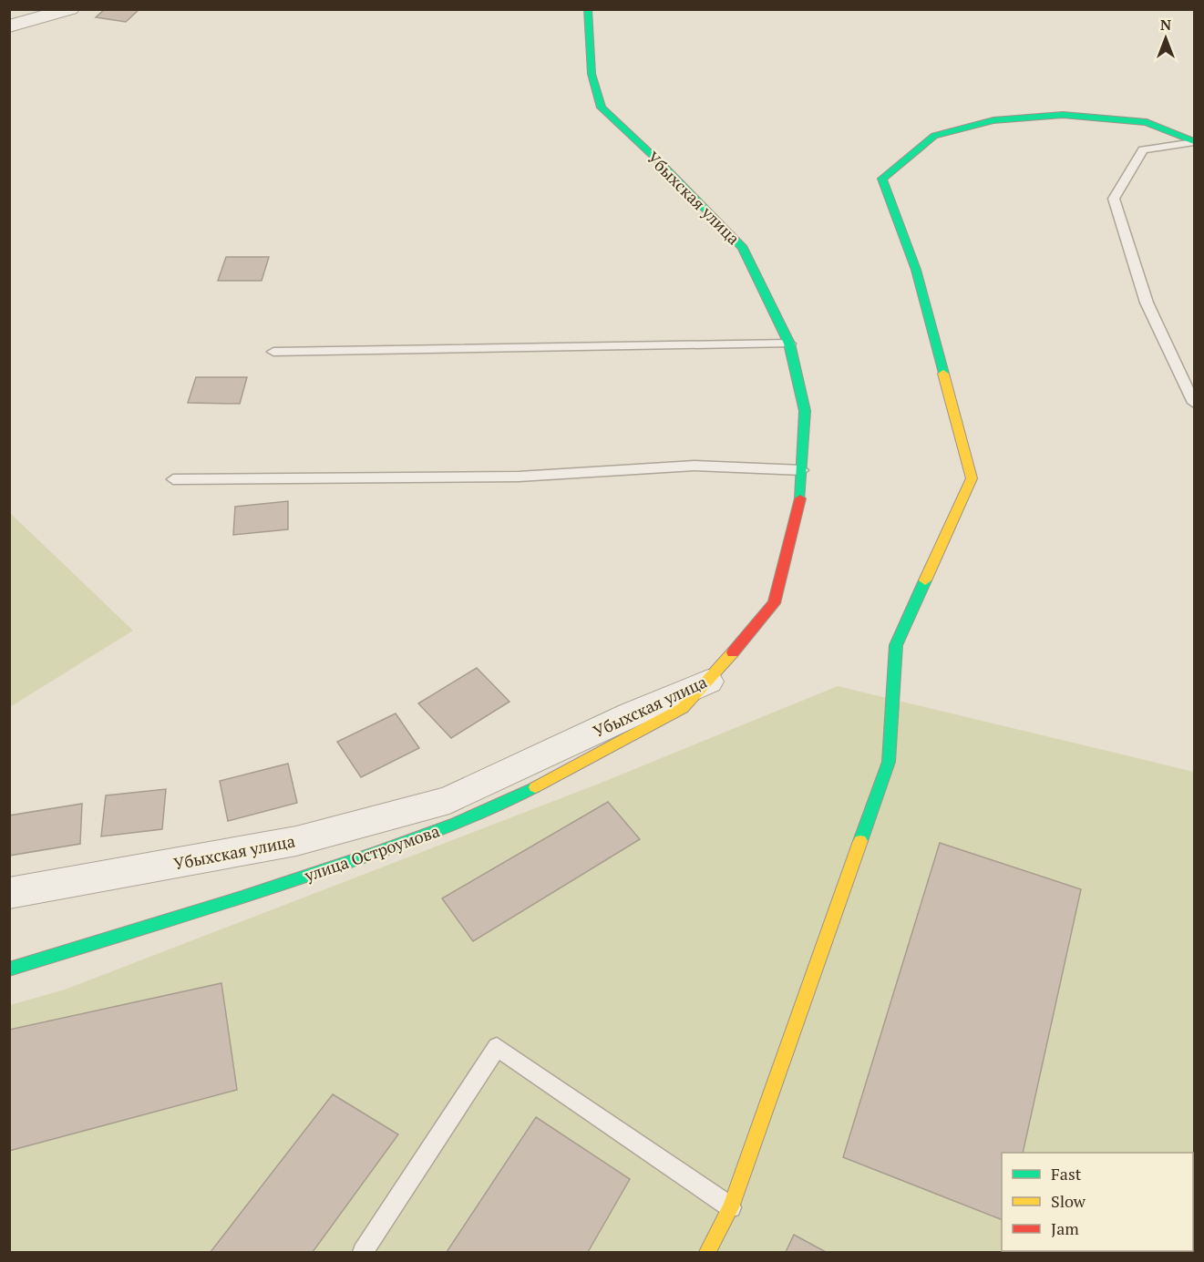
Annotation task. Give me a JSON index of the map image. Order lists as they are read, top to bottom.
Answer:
{
  "streets": {
    "street": ["Убыхская улица", "улица Остроумова"]
  },
  "crossings": [
    ["Убыхская улица", "улица Остроумова"]
  ],
  "legend": ["Fast", "Slow", "Jam"],
  "north": "top"
}
